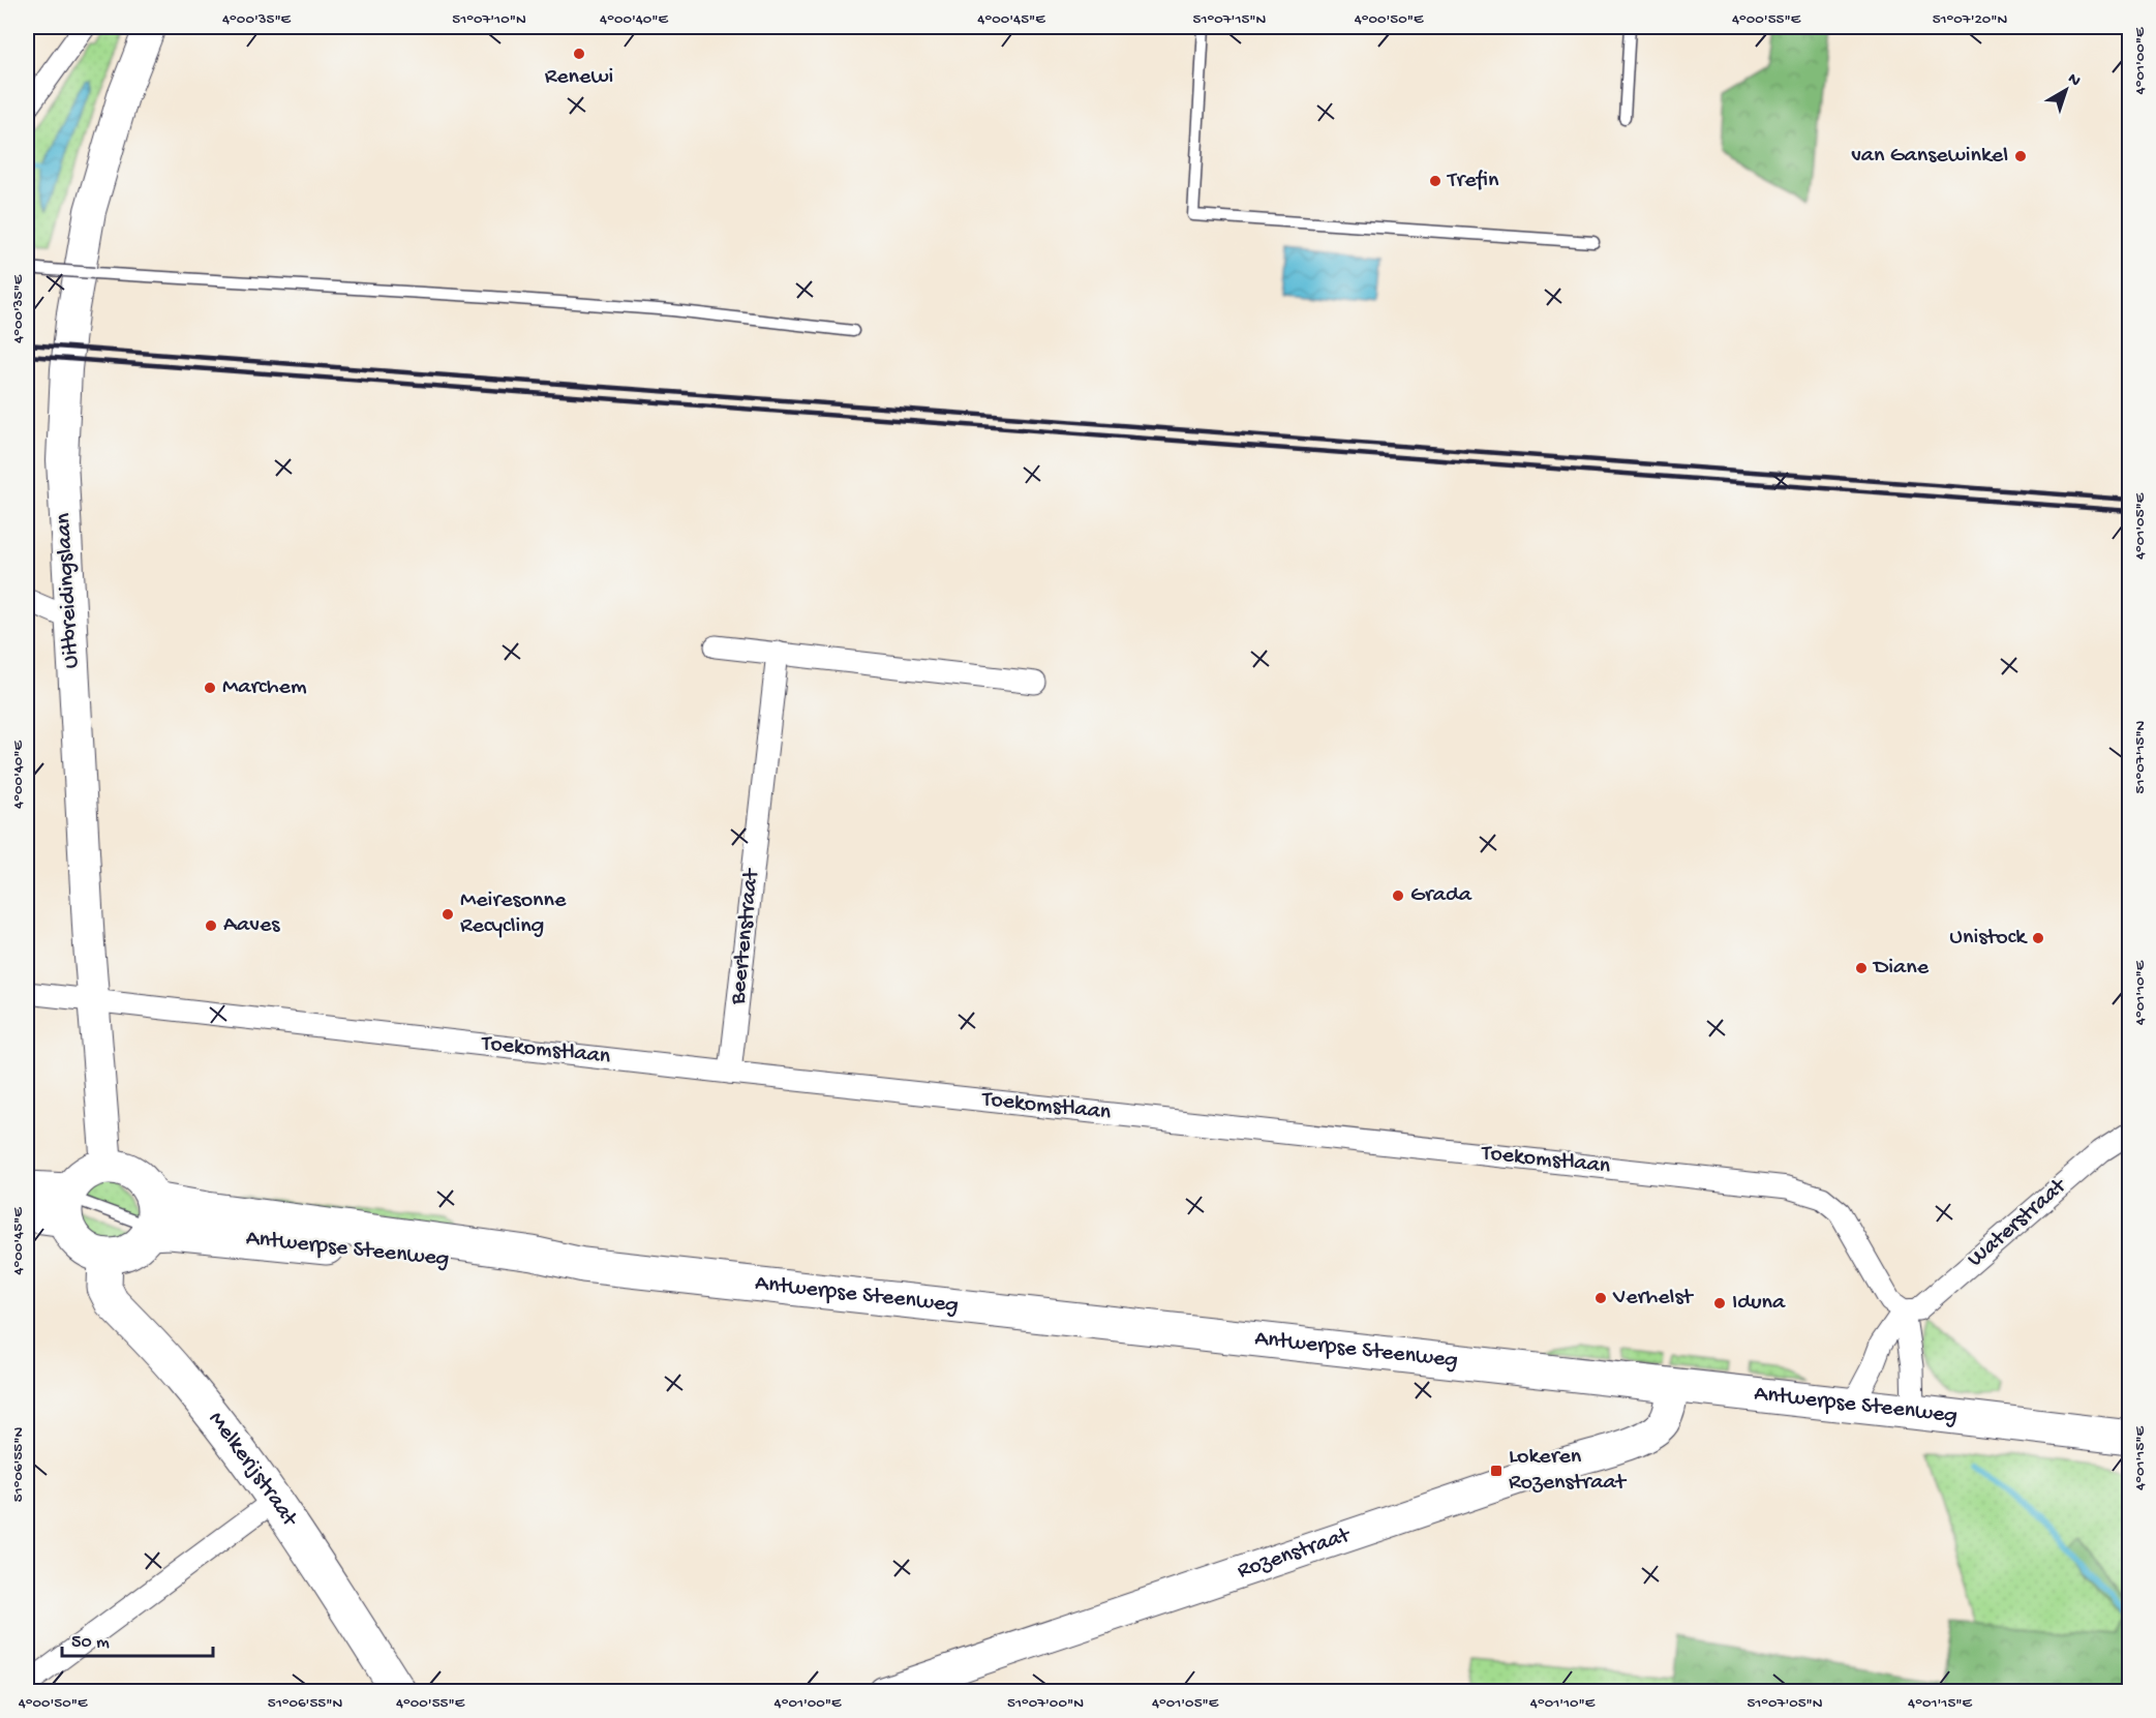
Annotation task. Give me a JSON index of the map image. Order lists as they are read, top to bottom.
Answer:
{
  "streets": {
    "main road": ["Antwerpse Steenweg", "Melkerijstraat"],
    "street": [
      "Uitbreidingslaan",
      "Beertenstraat",
      "Toekomstlaan",
      "Waterstraat",
      "Rozenstraat"
    ]
  },
  "crossings": [
    ["Uitbreidingslaan", "Toekomstlaan"],
    ["Beertenstraat", "Toekomstlaan"],
    ["Toekomstlaan", "Waterstraat"],
    ["Antwerpse Steenweg", "Rozenstraat"]
  ],
  "places": {
    "other": [
      "Renewi",
      "van Gansewinkel",
      "Trefin",
      "Marchem",
      "Grada",
      "Meiresonne Recycling",
      "Aaves",
      "Unistock",
      "Diane",
      "Verhelst",
      "Iduna"
    ],
    "transit": ["Lokeren Rozenstraat"]
  },
  "scale_bar": "50 m",
  "north": "top right",
  "coordinates": [
    "4°00'35\"E",
    "51°07'10\"N",
    "4°00'40\"E",
    "4°00'45\"E",
    "51°07'15\"N",
    "4°00'50\"E",
    "4°00'55\"E",
    "51°07'20\"N",
    "4°01'00\"E",
    "4°01'05\"E",
    "4°01'10\"E",
    "4°01'15\"E",
    "51°06'55\"N",
    "51°07'00\"N",
    "51°07'05\"N"
  ]
}
